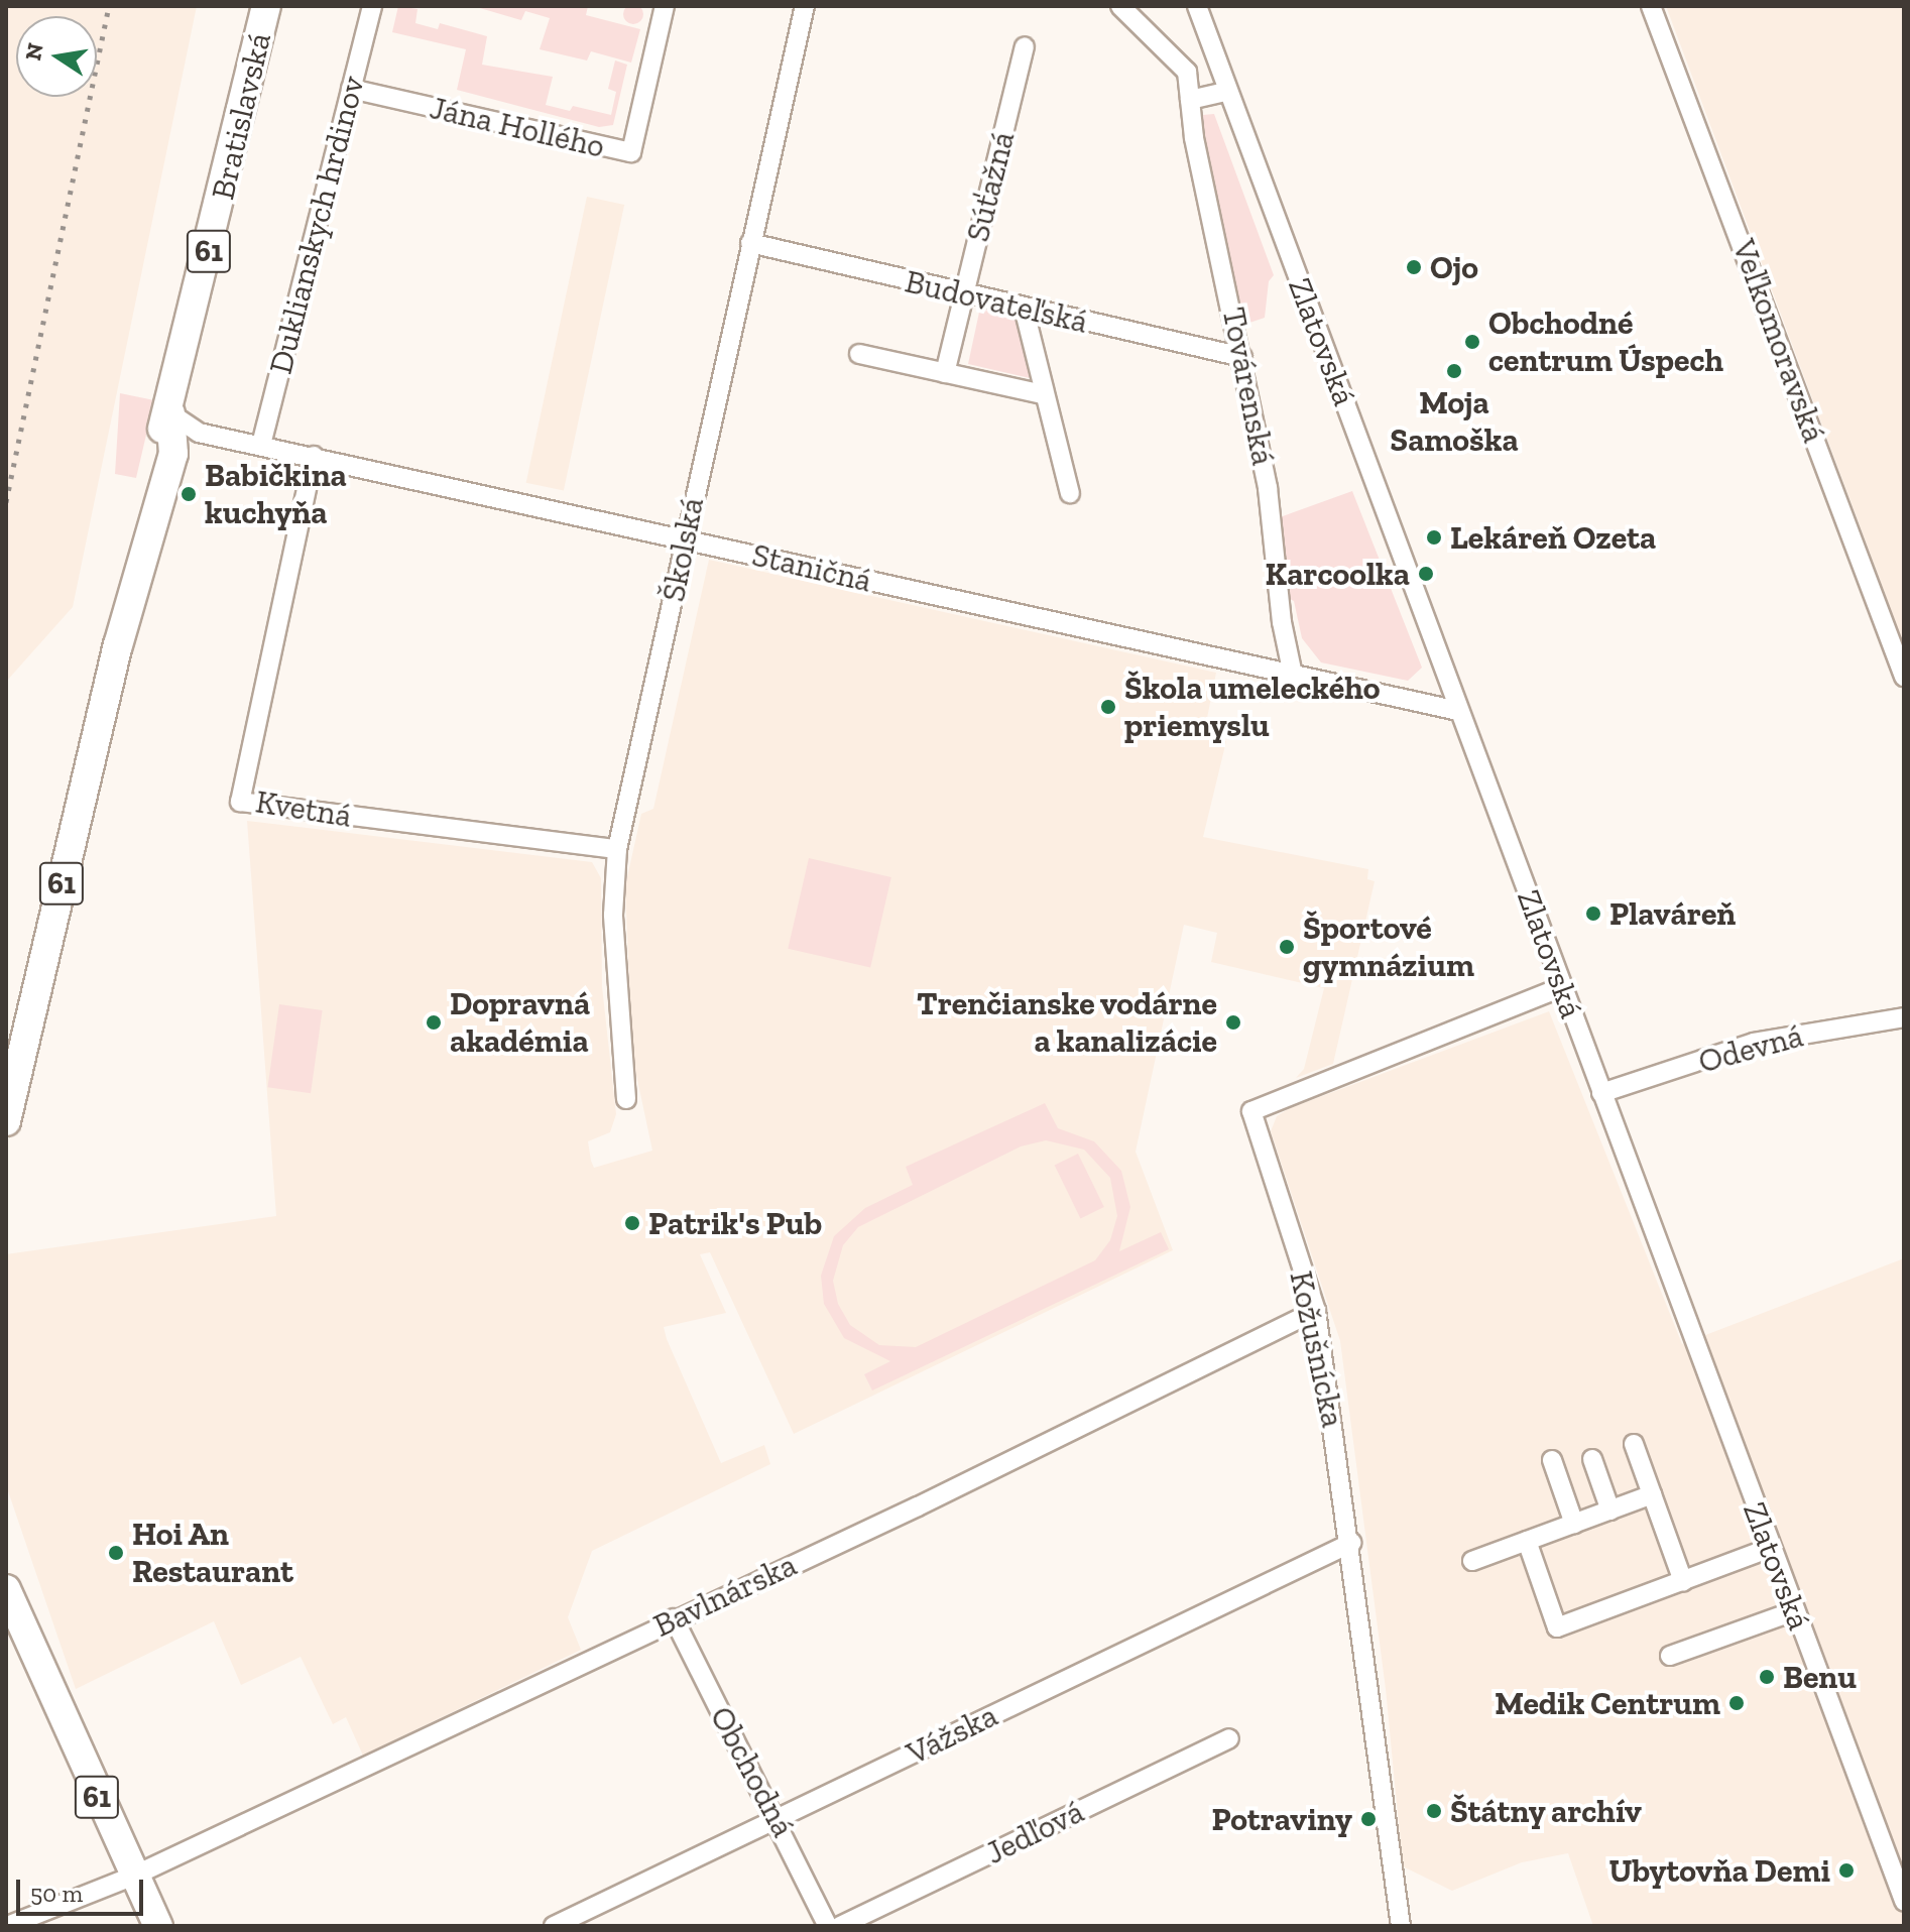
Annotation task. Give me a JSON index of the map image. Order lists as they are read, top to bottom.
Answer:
{
  "streets": {
    "main road": ["Bratislavská", "61"],
    "street": [
      "Jána Hollého",
      "Súťažná",
      "Duklianskych hrdinov",
      "Budovateľská",
      "Veľkomoravská",
      "Zlatovská",
      "Továrenská",
      "Školská",
      "Staničná",
      "Kvetná",
      "Odevná",
      "Kožušnícka",
      "Bavlnárska",
      "Vážska",
      "Obchodná",
      "Jedľová"
    ]
  },
  "crossings": [
    ["Bratislavská", "Staničná"],
    ["Jána Hollého", "Duklianskych hrdinov"],
    ["Súťažná", "Budovateľská"],
    ["Duklianskych hrdinov", "Staničná"],
    ["61", "Bavlnárska"],
    ["Budovateľská", "Továrenská"],
    ["Budovateľská", "Školská"],
    ["Zlatovská", "Staničná"],
    ["Zlatovská", "Odevná"],
    ["Zlatovská", "Kožušnícka"],
    ["Továrenská", "Staničná"],
    ["Školská", "Staničná"],
    ["Školská", "Kvetná"],
    ["Staničná", "Kvetná"],
    ["Kožušnícka", "Bavlnárska"],
    ["Kožušnícka", "Vážska"],
    ["Bavlnárska", "Obchodná"],
    ["Vážska", "Obchodná"]
  ],
  "places": [
    "Ojo",
    "Obchodné centrum Úspech",
    "Moja Samoška",
    "Babičkina kuchyňa",
    "Lekáreň Ozeta",
    "Karcoolka",
    "Škola umeleckého priemyslu",
    "Plaváreň",
    "Športové gymnázium",
    "Dopravná akadémia",
    "Trenčianske vodárne a kanalizácie",
    "Patrik's Pub",
    "Hoi An Restaurant",
    "Benu",
    "Medik Centrum",
    "Štátny archív",
    "Potraviny",
    "Ubytovňa Demi"
  ],
  "scale_bar": "50 m",
  "north": "left"
}
